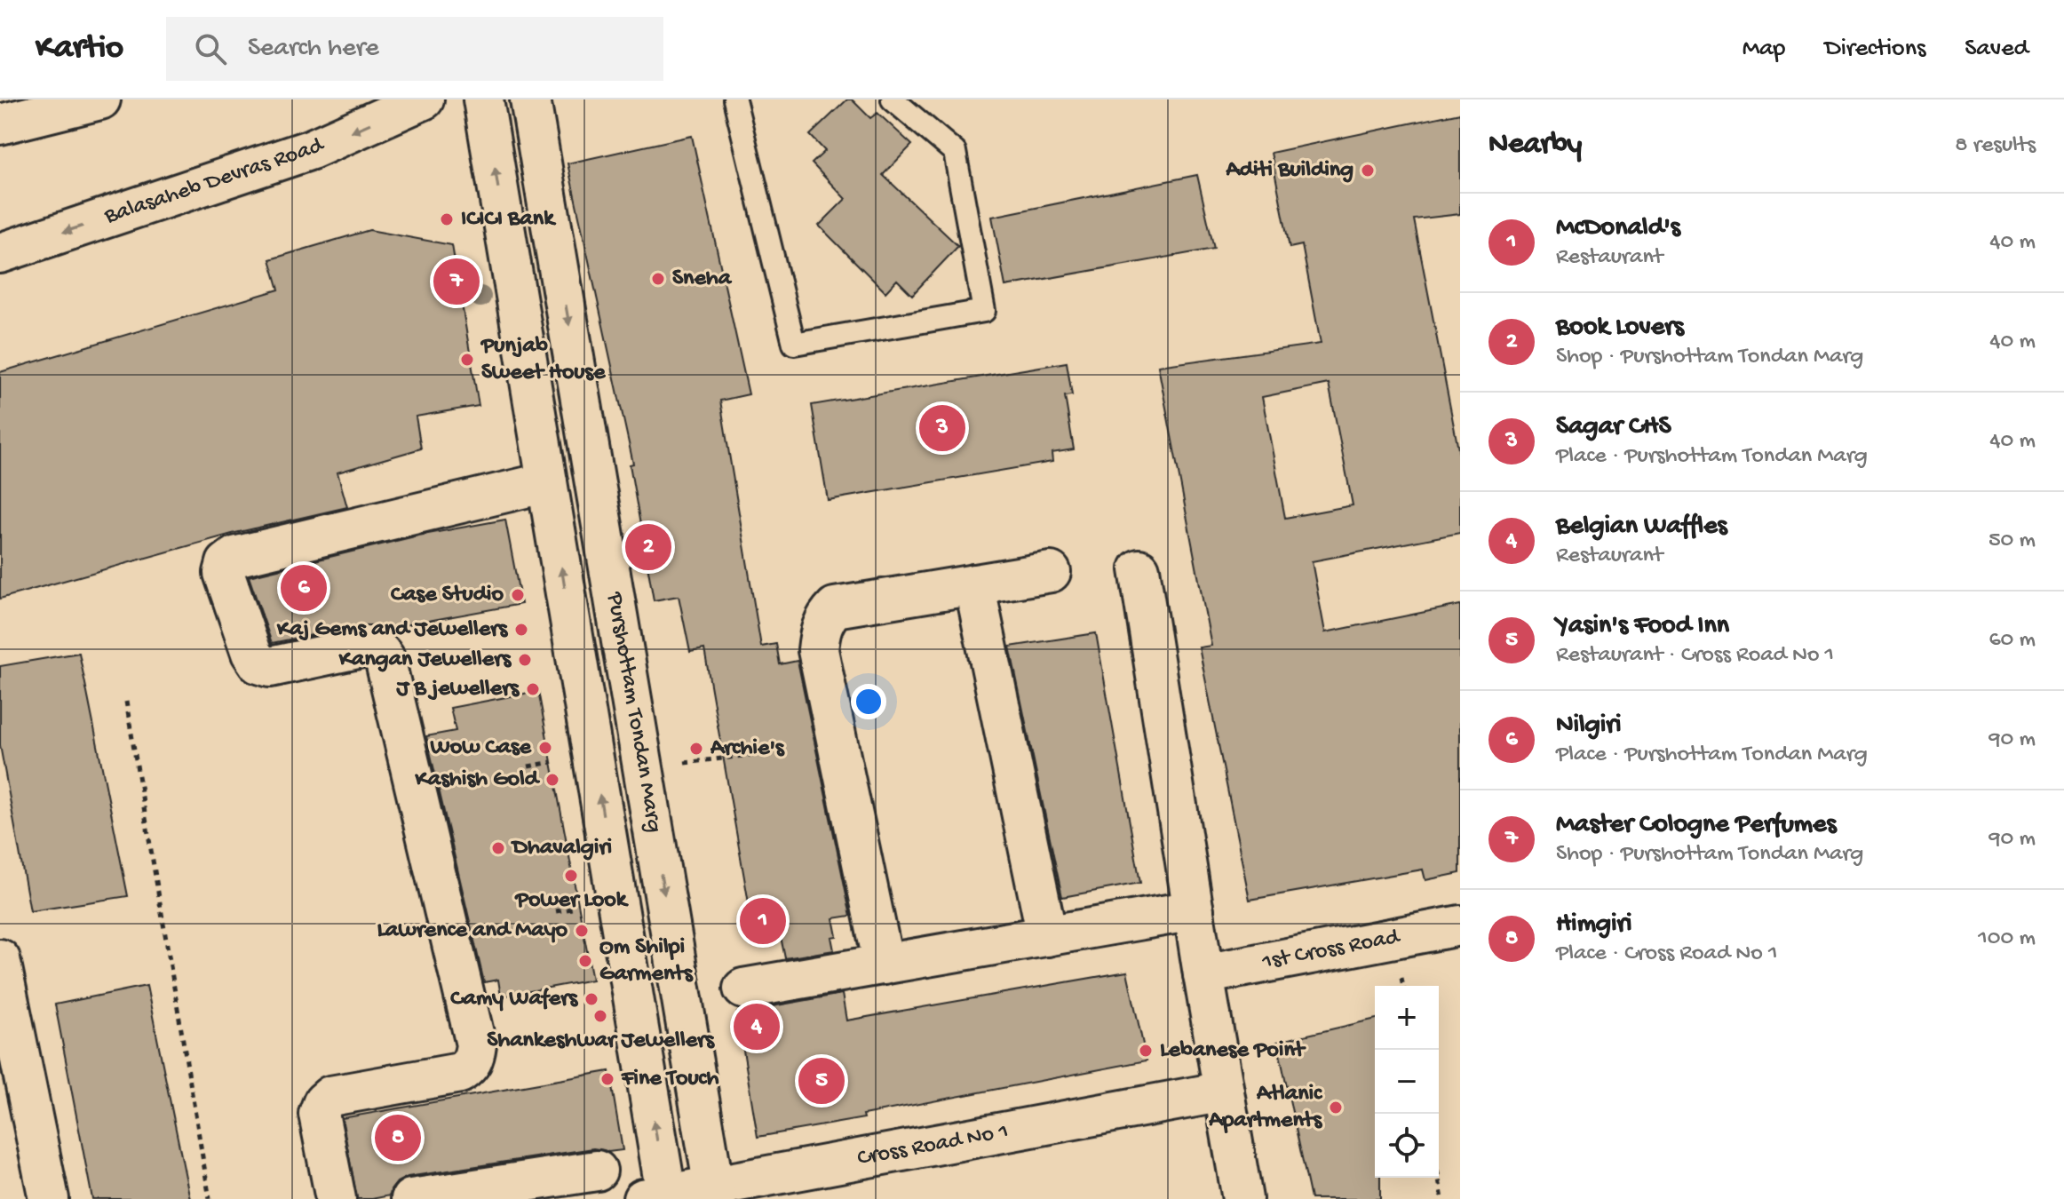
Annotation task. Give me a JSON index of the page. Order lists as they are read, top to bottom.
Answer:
{
  "streets": {
    "street": [
      "Balasaheb Devras Road",
      "Purshottam Tondan Marg",
      "1st Cross Road",
      "Cross Road No 1"
    ]
  },
  "crossings": [
    ["Purshottam Tondan Marg", "Cross Road No 1"]
  ],
  "one_way": ["Balasaheb Devras Road"],
  "places": [
    "Aditi Building",
    "ICICI Bank",
    "Sneha",
    "Punjab Sweet House",
    "Case Studio",
    "Kaj Gems and Jewellers",
    "Kangan Jewellers",
    "J B jewellers",
    "Wow Case",
    "Archie's",
    "Kashish Gold",
    "Dhavalgiri",
    "Power Look",
    "Lawrence and Mayo",
    "Om Shilpi Garments",
    "Camy Wafers",
    "Shankeshwar Jewellers",
    "Lebanese Point",
    "Fine Touch",
    "Atlanic Apartments"
  ],
  "page": {
    "header": "Kartio",
    "search": "Search here",
    "nav": ["Map", "Directions", "Saved"],
    "heading": ["Nearby", "8 results"],
    "list": [
      {
        "mark": "1",
        "name": "McDonald's",
        "note": "Restaurant",
        "value": "40 m"
      },
      {
        "mark": "2",
        "name": "Book Lovers",
        "note": "Shop · Purshottam Tondan Marg",
        "value": "40 m"
      },
      {
        "mark": "3",
        "name": "Sagar CHS",
        "note": "Place · Purshottam Tondan Marg",
        "value": "40 m"
      },
      {
        "mark": "4",
        "name": "Belgian Waffles",
        "note": "Restaurant",
        "value": "50 m"
      },
      {
        "mark": "5",
        "name": "Yasin's Food Inn",
        "note": "Restaurant · Cross Road No 1",
        "value": "60 m"
      },
      {
        "mark": "6",
        "name": "Nilgiri",
        "note": "Place · Purshottam Tondan Marg",
        "value": "90 m"
      },
      {
        "mark": "7",
        "name": "Master Cologne Perfumes",
        "note": "Shop · Purshottam Tondan Marg",
        "value": "90 m"
      },
      {
        "mark": "8",
        "name": "Himgiri",
        "note": "Place · Cross Road No 1",
        "value": "100 m"
      }
    ],
    "pins": [
      "7",
      "3",
      "2",
      "6",
      "1",
      "4",
      "5",
      "8"
    ],
    "map_buttons": ["+", "−"]
  }
}
